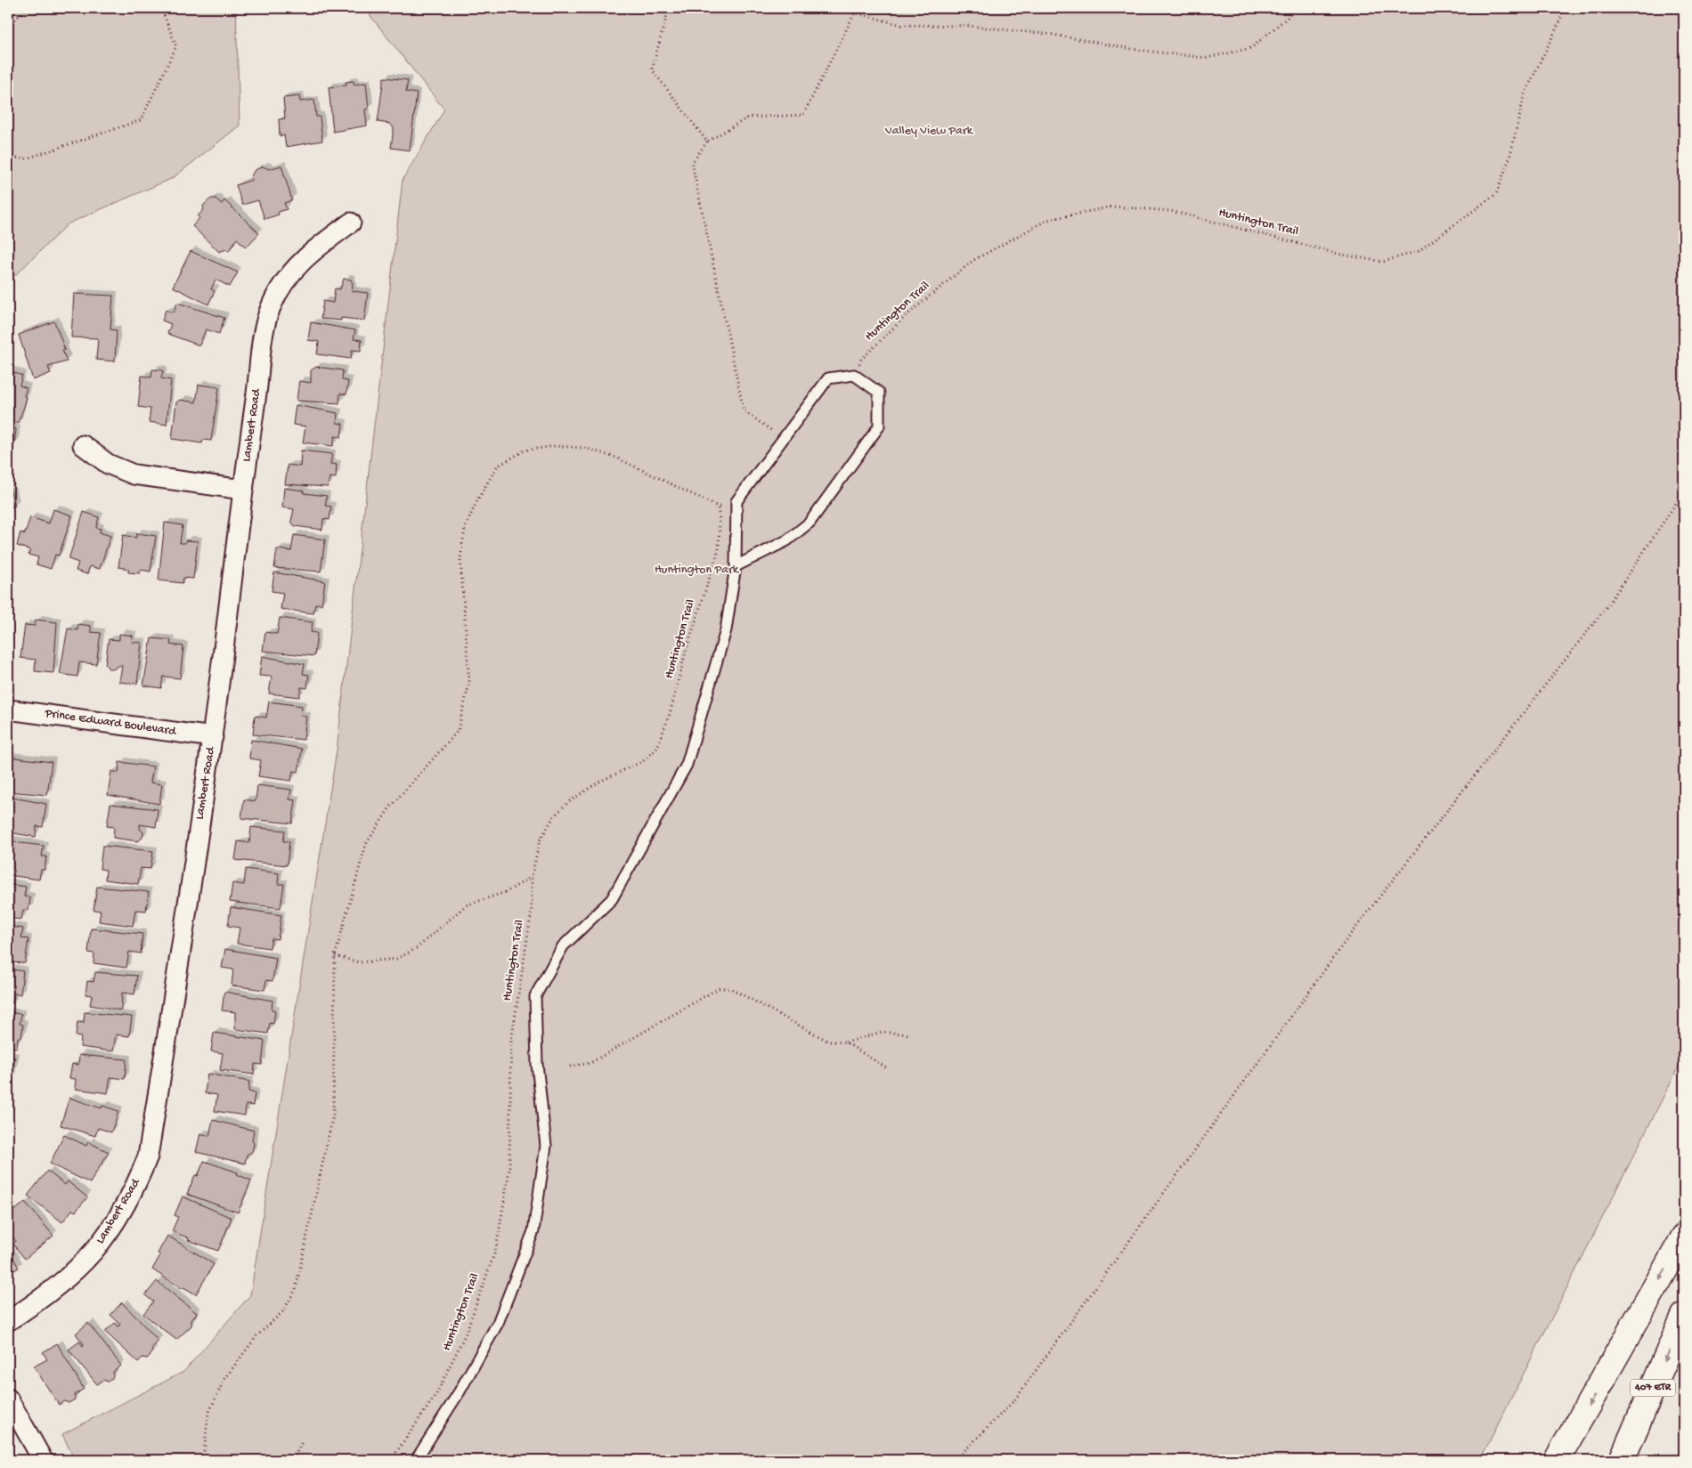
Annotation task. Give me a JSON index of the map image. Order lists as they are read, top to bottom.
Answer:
{
  "streets": {
    "highway": ["407 ETR"],
    "street": ["Lambert Road", "Prince Edward Boulevard"],
    "path": ["Huntington Trail"]
  },
  "crossings": [
    ["Lambert Road", "Prince Edward Boulevard"]
  ],
  "parks": ["Valley View Park", "Huntington Park"]
}
